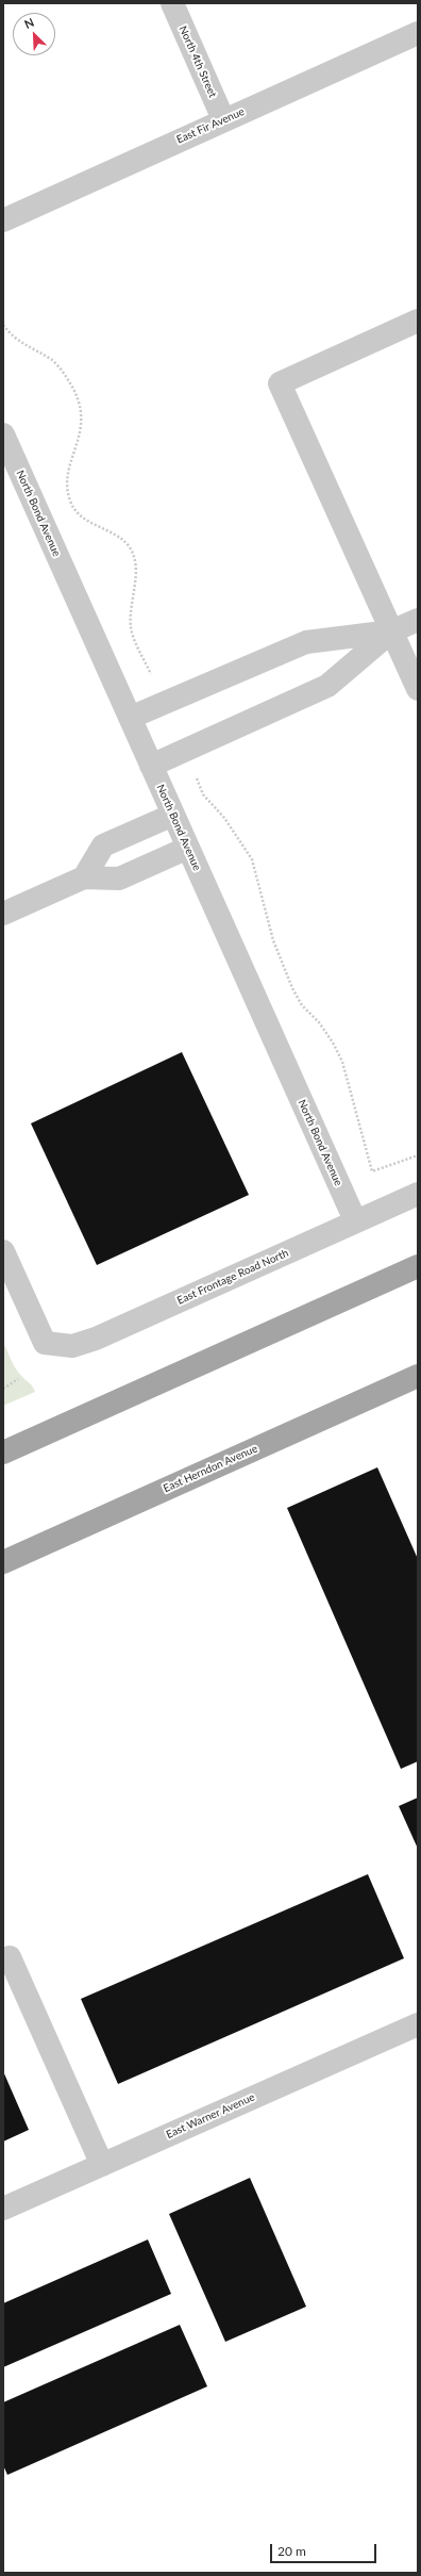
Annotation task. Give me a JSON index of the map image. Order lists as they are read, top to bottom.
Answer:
{
  "streets": {
    "main road": ["East Herndon Avenue"],
    "street": [
      "North 4th Street",
      "East Fir Avenue",
      "North Bond Avenue",
      "East Frontage Road North",
      "East Warner Avenue"
    ]
  },
  "crossings": [
    ["North 4th Street", "East Fir Avenue"],
    ["North Bond Avenue", "East Frontage Road North"]
  ],
  "scale_bar": "20 m",
  "north": "top left"
}
